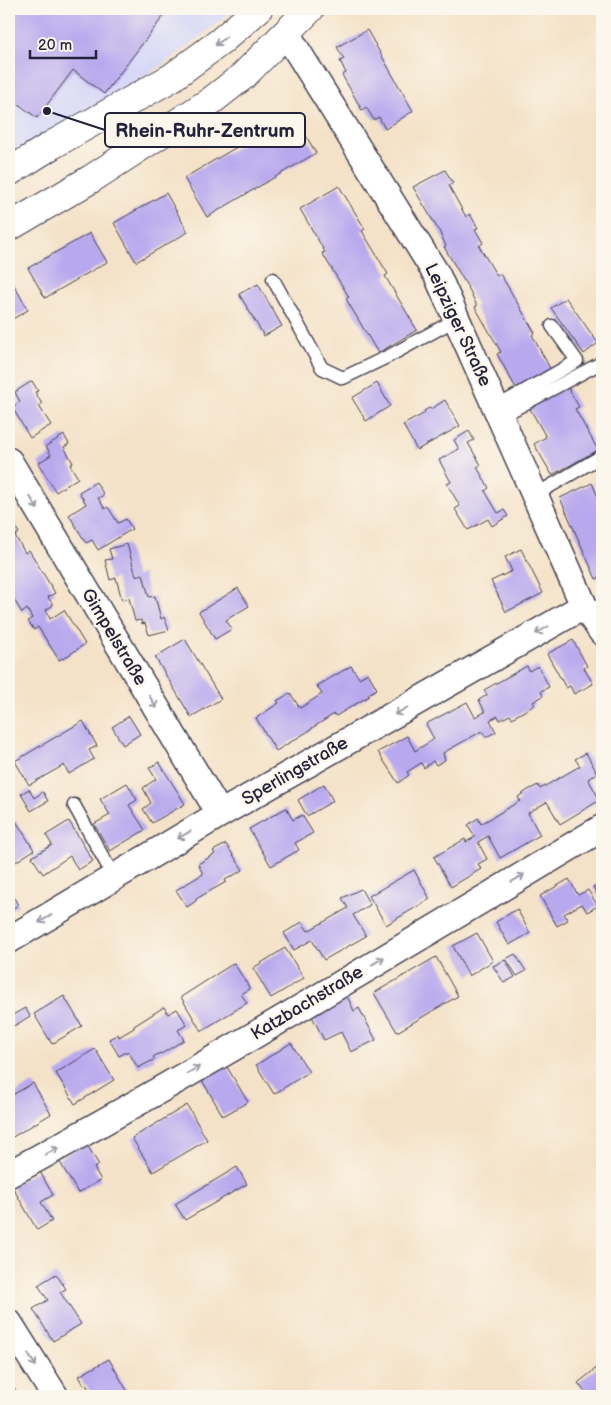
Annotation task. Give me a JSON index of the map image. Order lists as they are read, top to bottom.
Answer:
{
  "streets": {
    "street": [
      "Leipziger Straße",
      "Gimpelstraße",
      "Sperlingstraße",
      "Katzbachstraße"
    ]
  },
  "crossings": [
    ["Leipziger Straße", "Sperlingstraße"],
    ["Gimpelstraße", "Sperlingstraße"]
  ],
  "one_way": ["Gimpelstraße", "Sperlingstraße", "Katzbachstraße"],
  "places": ["Rhein-Ruhr-Zentrum"],
  "scale_bar": "20 m"
}
